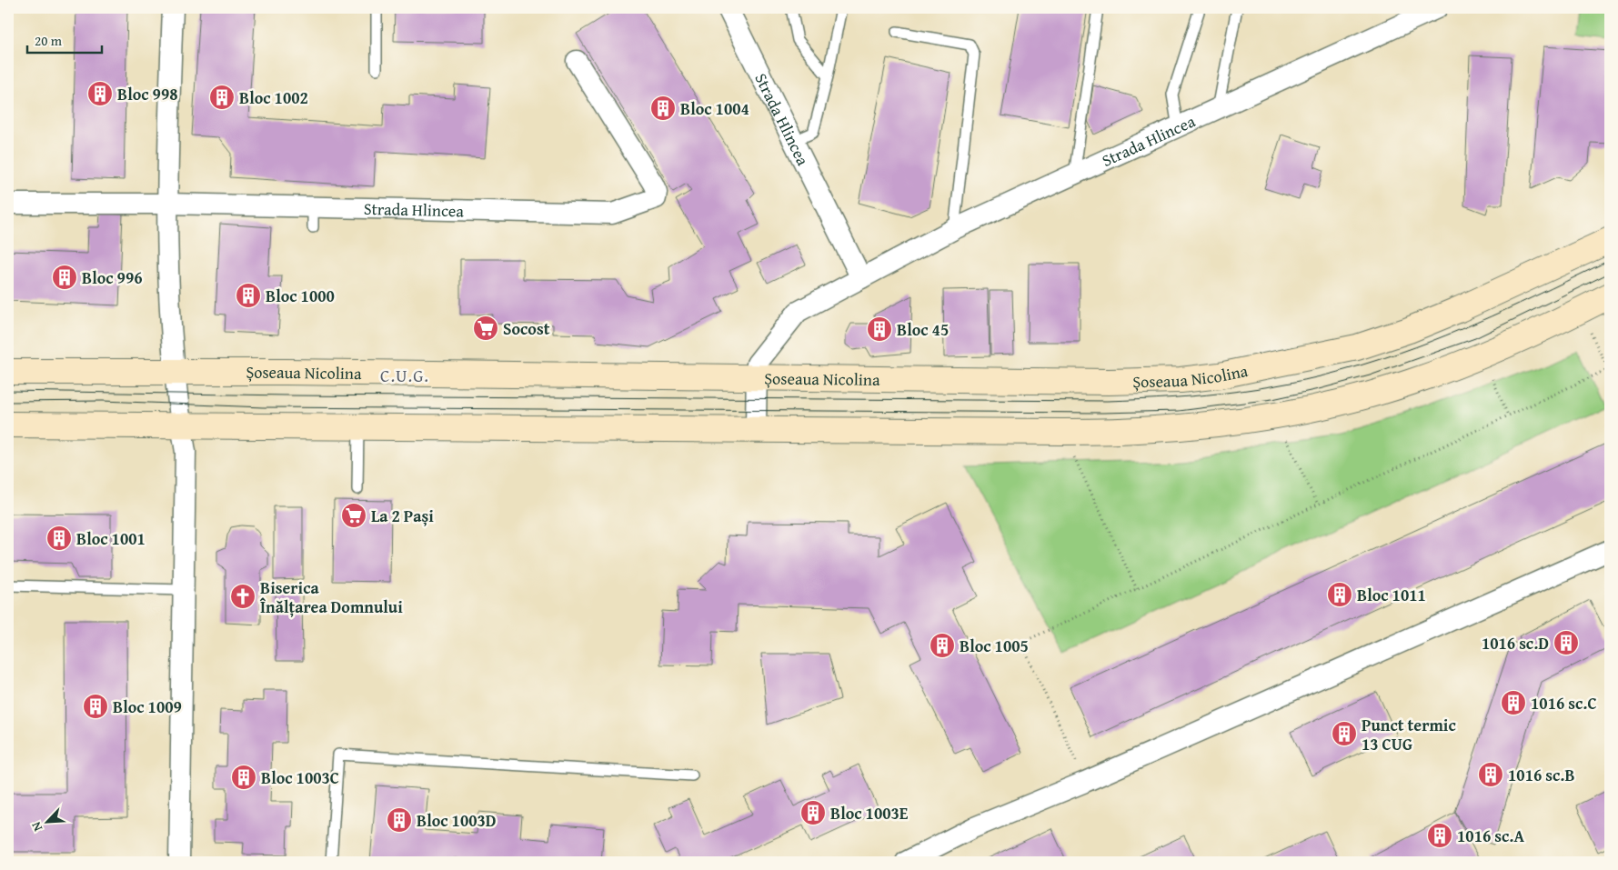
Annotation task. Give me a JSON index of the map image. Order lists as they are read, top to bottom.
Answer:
{
  "streets": {
    "main road": ["Șoseaua Nicolina"],
    "street": ["Strada Hlincea"]
  },
  "crossings": [
    ["Strada Hlincea", "Șoseaua Nicolina"]
  ],
  "districts": ["C.U.G."],
  "places": {
    "building": [
      "Bloc 998",
      "Bloc 1002",
      "Bloc 1004",
      "Bloc 996",
      "Bloc 1000",
      "Bloc 45",
      "Bloc 1001",
      "Bloc 1011",
      "1016 sc.D",
      "Bloc 1005",
      "1016 sc.C",
      "Bloc 1009",
      "Punct termic 13 CUG",
      "1016 sc.B",
      "Bloc 1003C",
      "Bloc 1003E",
      "Bloc 1003D",
      "1016 sc.A"
    ],
    "supermarket": ["Socost", "La 2 Pași"],
    "church": ["Biserica Înălțarea Domnului"]
  },
  "scale_bar": "20 m",
  "north": "bottom left"
}
